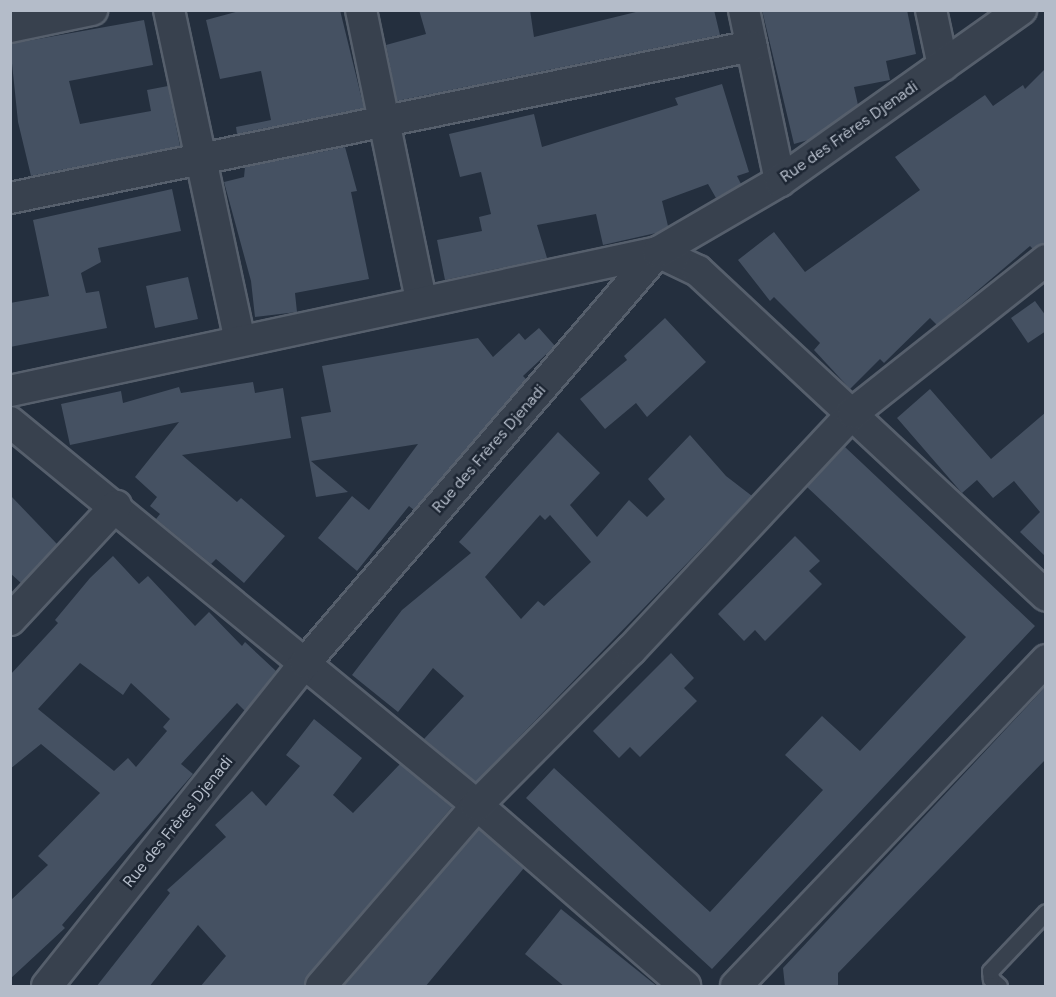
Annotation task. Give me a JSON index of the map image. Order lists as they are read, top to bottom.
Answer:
{
  "streets": {
    "street": ["Rue des Frères Djenadi"]
  }
}
